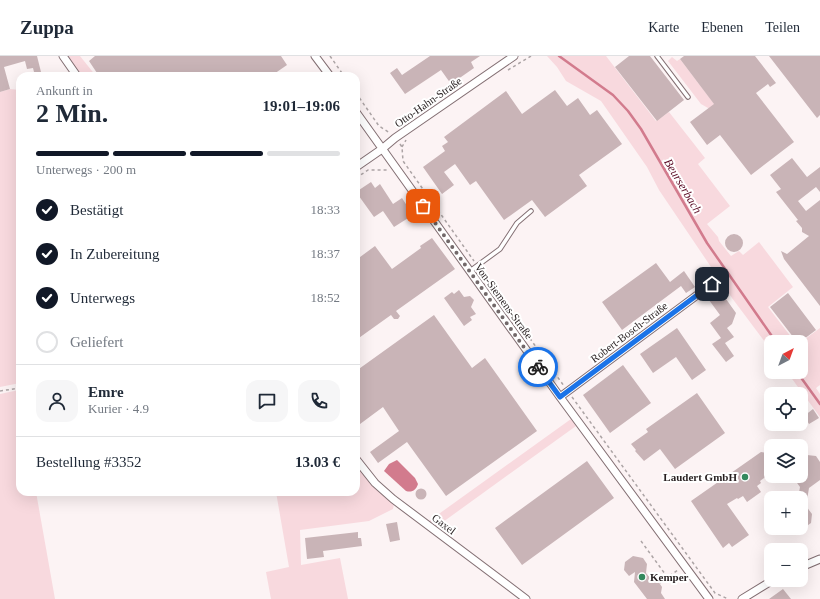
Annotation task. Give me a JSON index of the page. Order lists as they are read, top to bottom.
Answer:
{
  "streets": {
    "street": [
      "Otto-Hahn-Straße",
      "Von-Siemens-Straße",
      "Robert-Bosch-Straße",
      "Gaxel"
    ]
  },
  "crossings": [
    ["Otto-Hahn-Straße", "Von-Siemens-Straße"],
    ["Von-Siemens-Straße", "Robert-Bosch-Straße"]
  ],
  "water": ["Beurserbach"],
  "places": ["Laudert GmbH", "Kemper"],
  "north": "top right",
  "page": {
    "header": "Zuppa",
    "nav": ["Karte", "Ebenen", "Teilen"],
    "heading": ["2 Min.", "Ankunft in", "19:01–19:06"],
    "panel": [
      "Emre",
      "Kurier · 4.9",
      "Bestellung #3352",
      "13.03 €"
    ],
    "bar": "Unterwegs · 200 m",
    "list": [
      ["Bestätigt", "18:33"],
      ["In Zubereitung", "18:37"],
      ["Unterwegs", "18:52"],
      "Geliefert"
    ],
    "map_buttons": ["+", "−"]
  }
}
